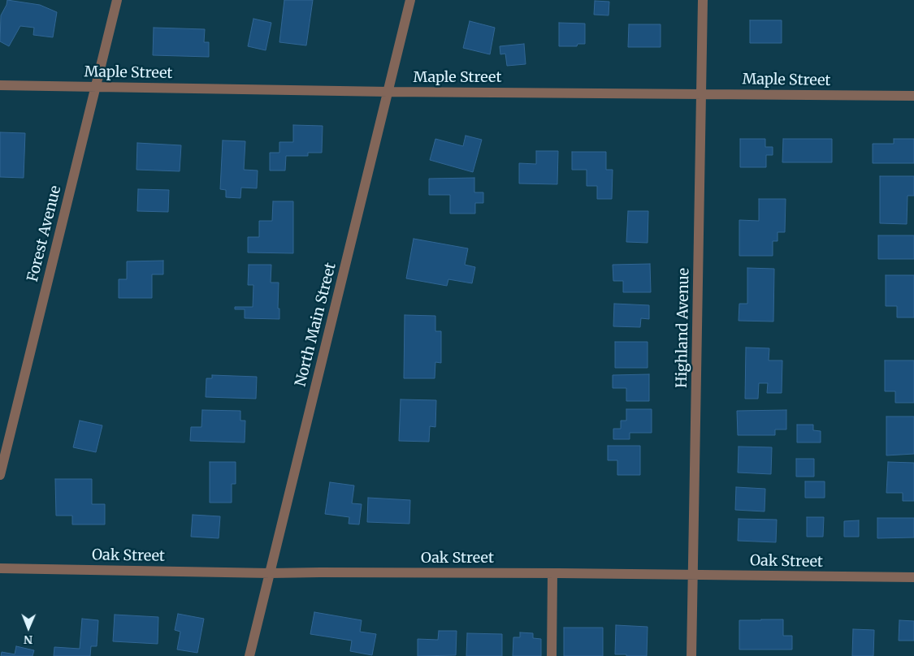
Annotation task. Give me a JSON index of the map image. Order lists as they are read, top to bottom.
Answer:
{
  "streets": {
    "street": [
      "Maple Street",
      "Forest Avenue",
      "North Main Street",
      "Highland Avenue",
      "Oak Street"
    ]
  },
  "crossings": [
    ["Maple Street", "Forest Avenue"],
    ["Maple Street", "North Main Street"],
    ["Maple Street", "Highland Avenue"],
    ["North Main Street", "Oak Street"],
    ["Highland Avenue", "Oak Street"]
  ],
  "north": "bottom"
}
